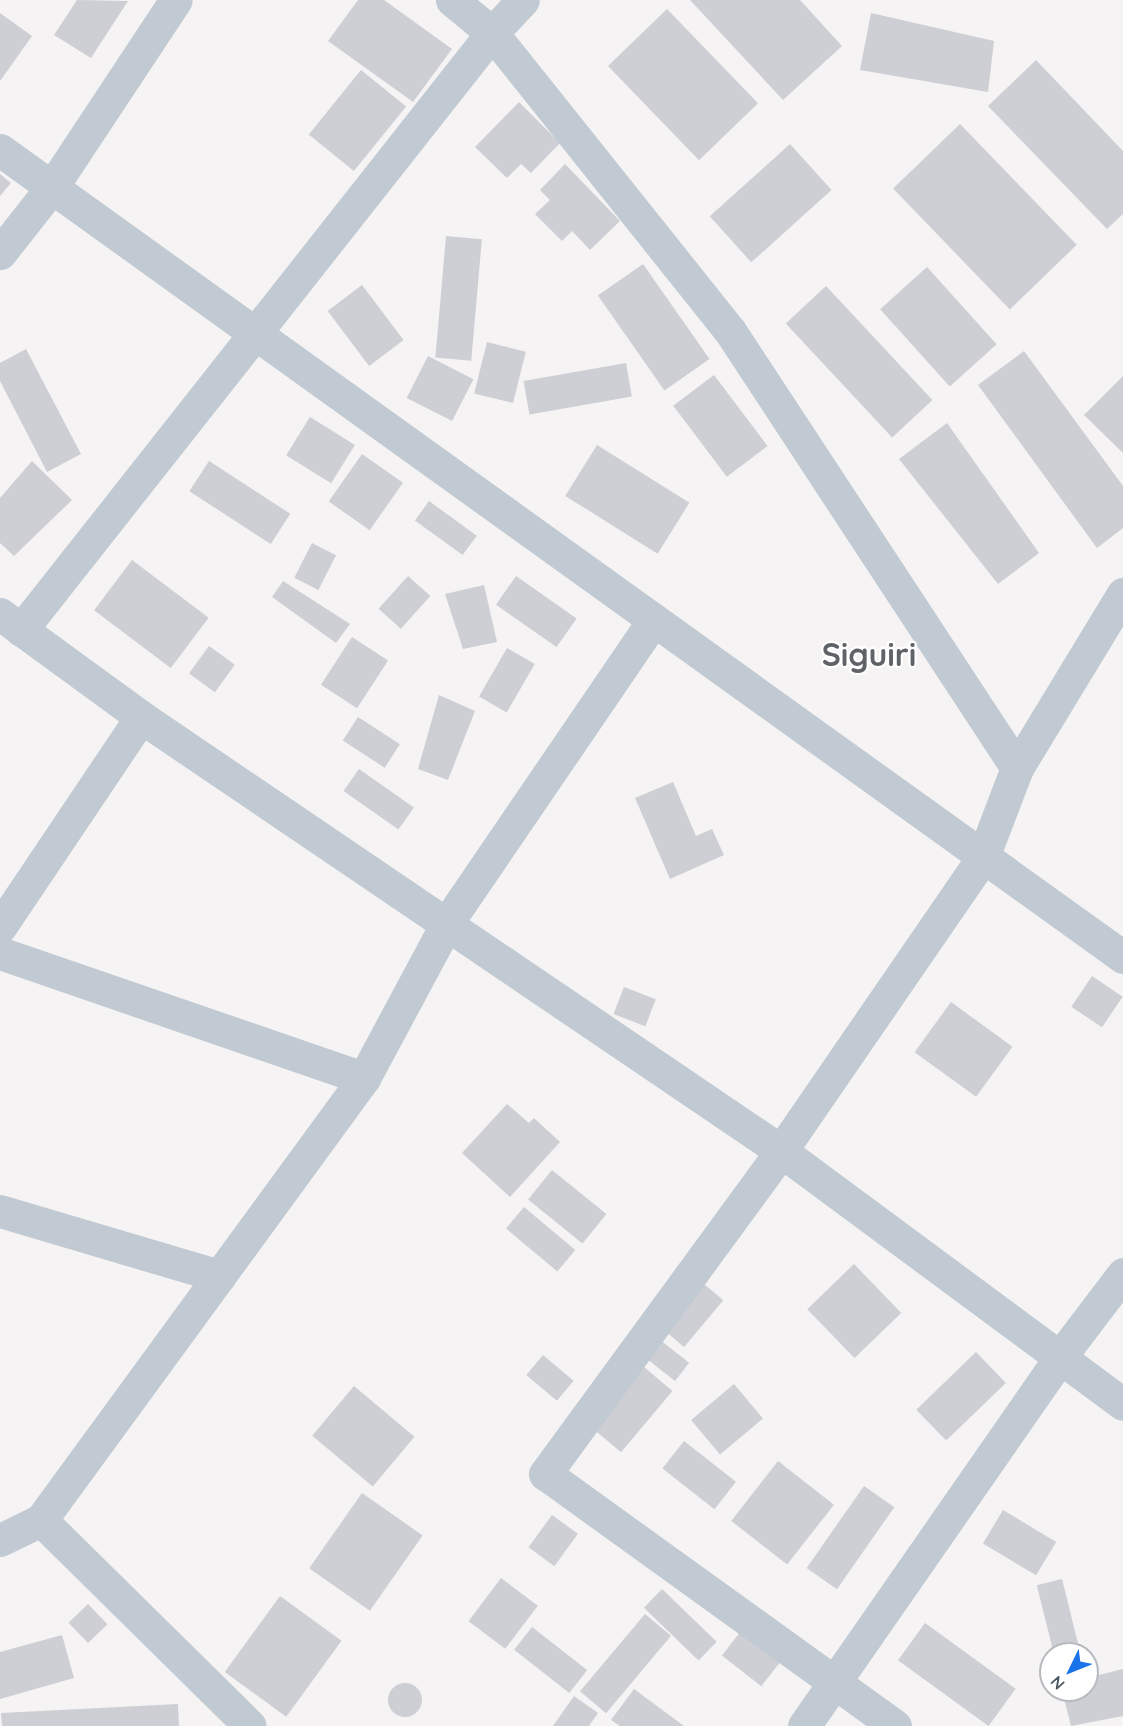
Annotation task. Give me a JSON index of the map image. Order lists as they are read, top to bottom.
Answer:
{
  "districts": ["Siguiri"],
  "north": "bottom left"
}
